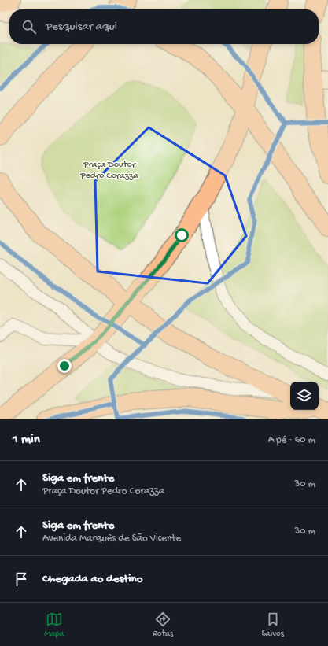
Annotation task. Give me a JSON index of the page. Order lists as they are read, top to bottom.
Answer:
{
  "parks": ["Praça Doutor Pedro Corazza"],
  "page": {
    "search": "Pesquisar aqui",
    "heading": ["1 min", "A pé · 60 m"],
    "list": [
      ["Siga em frente", "Praça Doutor Pedro Corazza", "30 m"],
      ["Siga em frente", "Avenida Marquês de São Vicente", "30 m"],
      "Chegada ao destino"
    ],
    "nav": ["Mapa", "Rotas", "Salvos"]
  }
}
